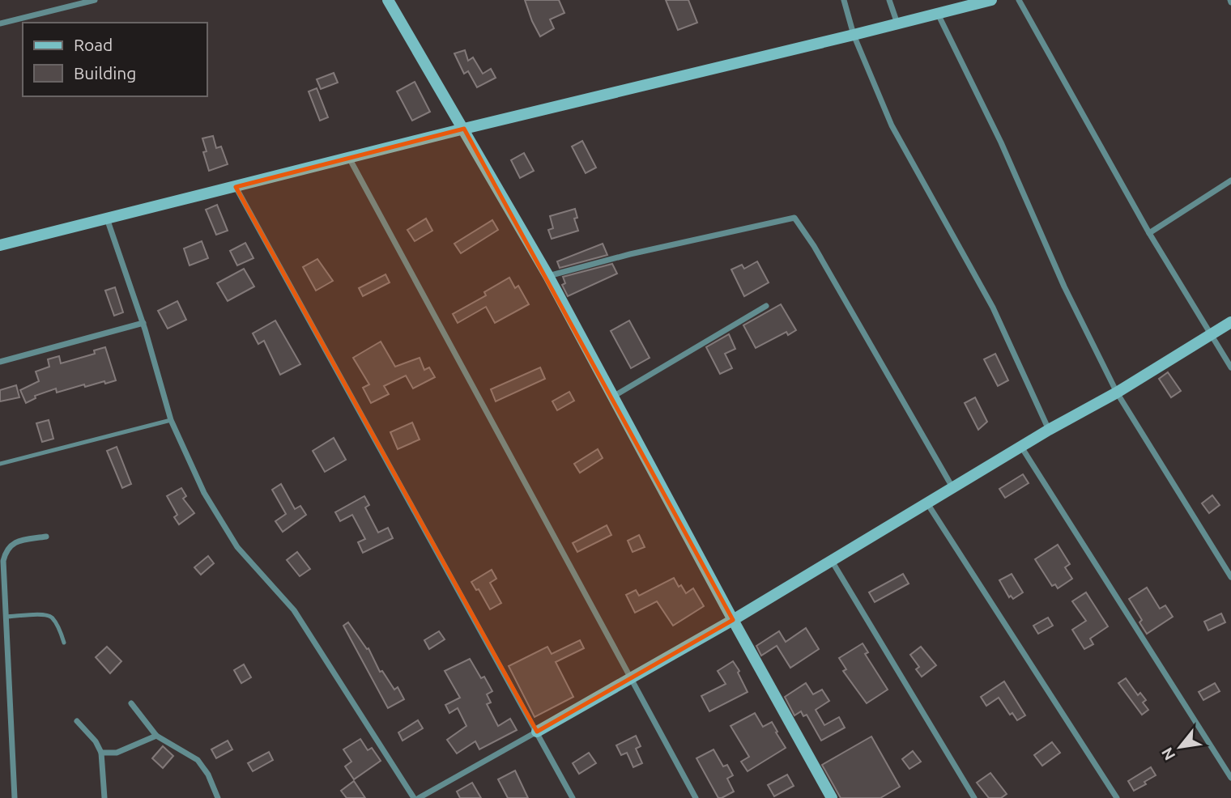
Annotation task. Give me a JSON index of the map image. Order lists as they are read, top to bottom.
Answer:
{
  "legend": ["Road", "Building"],
  "north": "bottom left"
}
